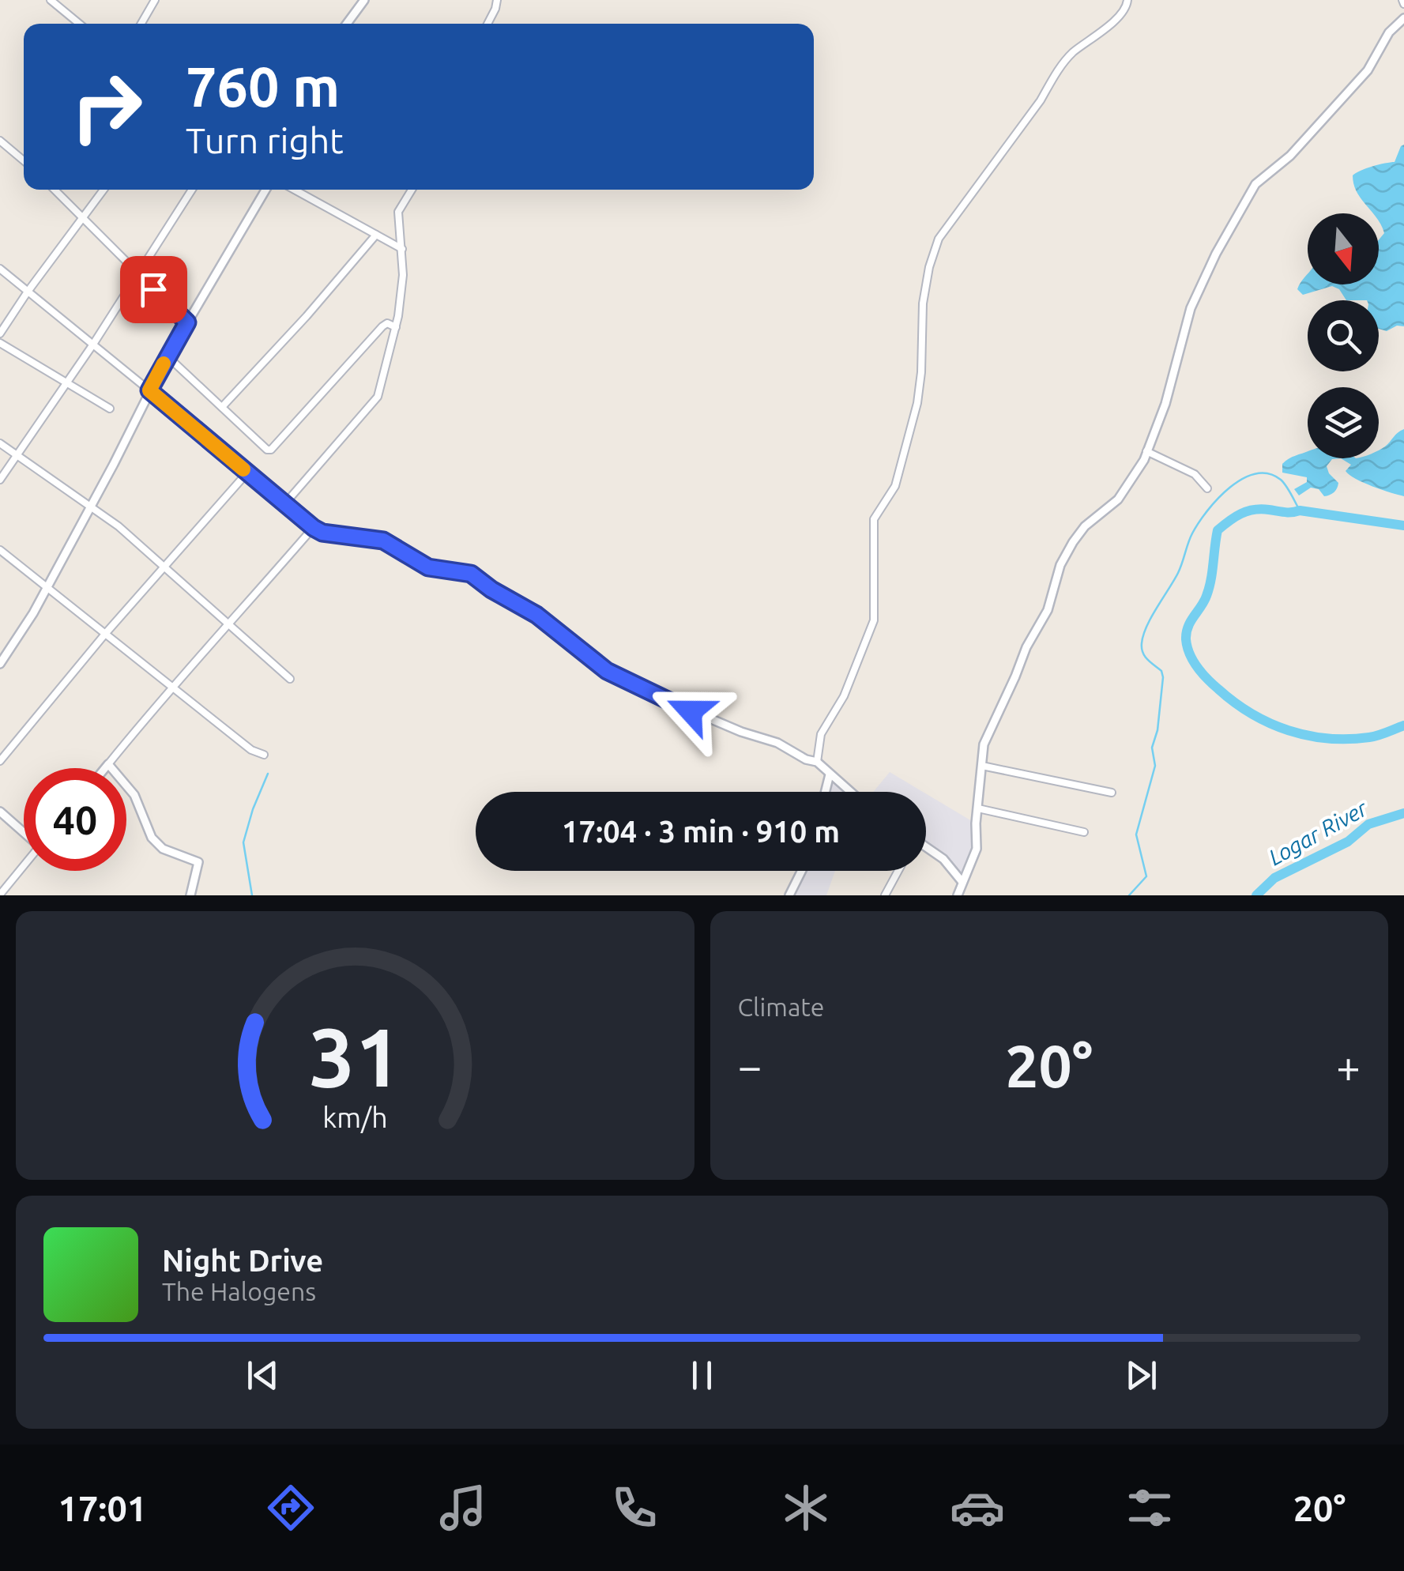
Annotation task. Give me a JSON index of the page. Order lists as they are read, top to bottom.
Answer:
{
  "water": ["Logar River"],
  "north": "bottom",
  "page": {
    "turn": ["760 m", "Turn right"],
    "limit": "40",
    "trip": "17:04 · 3 min · 910 m",
    "tile": "Climate",
    "heat": ["−", "20°", "+"],
    "song": ["Night Drive", "The Halogens"],
    "tabs": ["17:01", "20°"],
    "gauge": ["31", "km/h"]
  }
}
